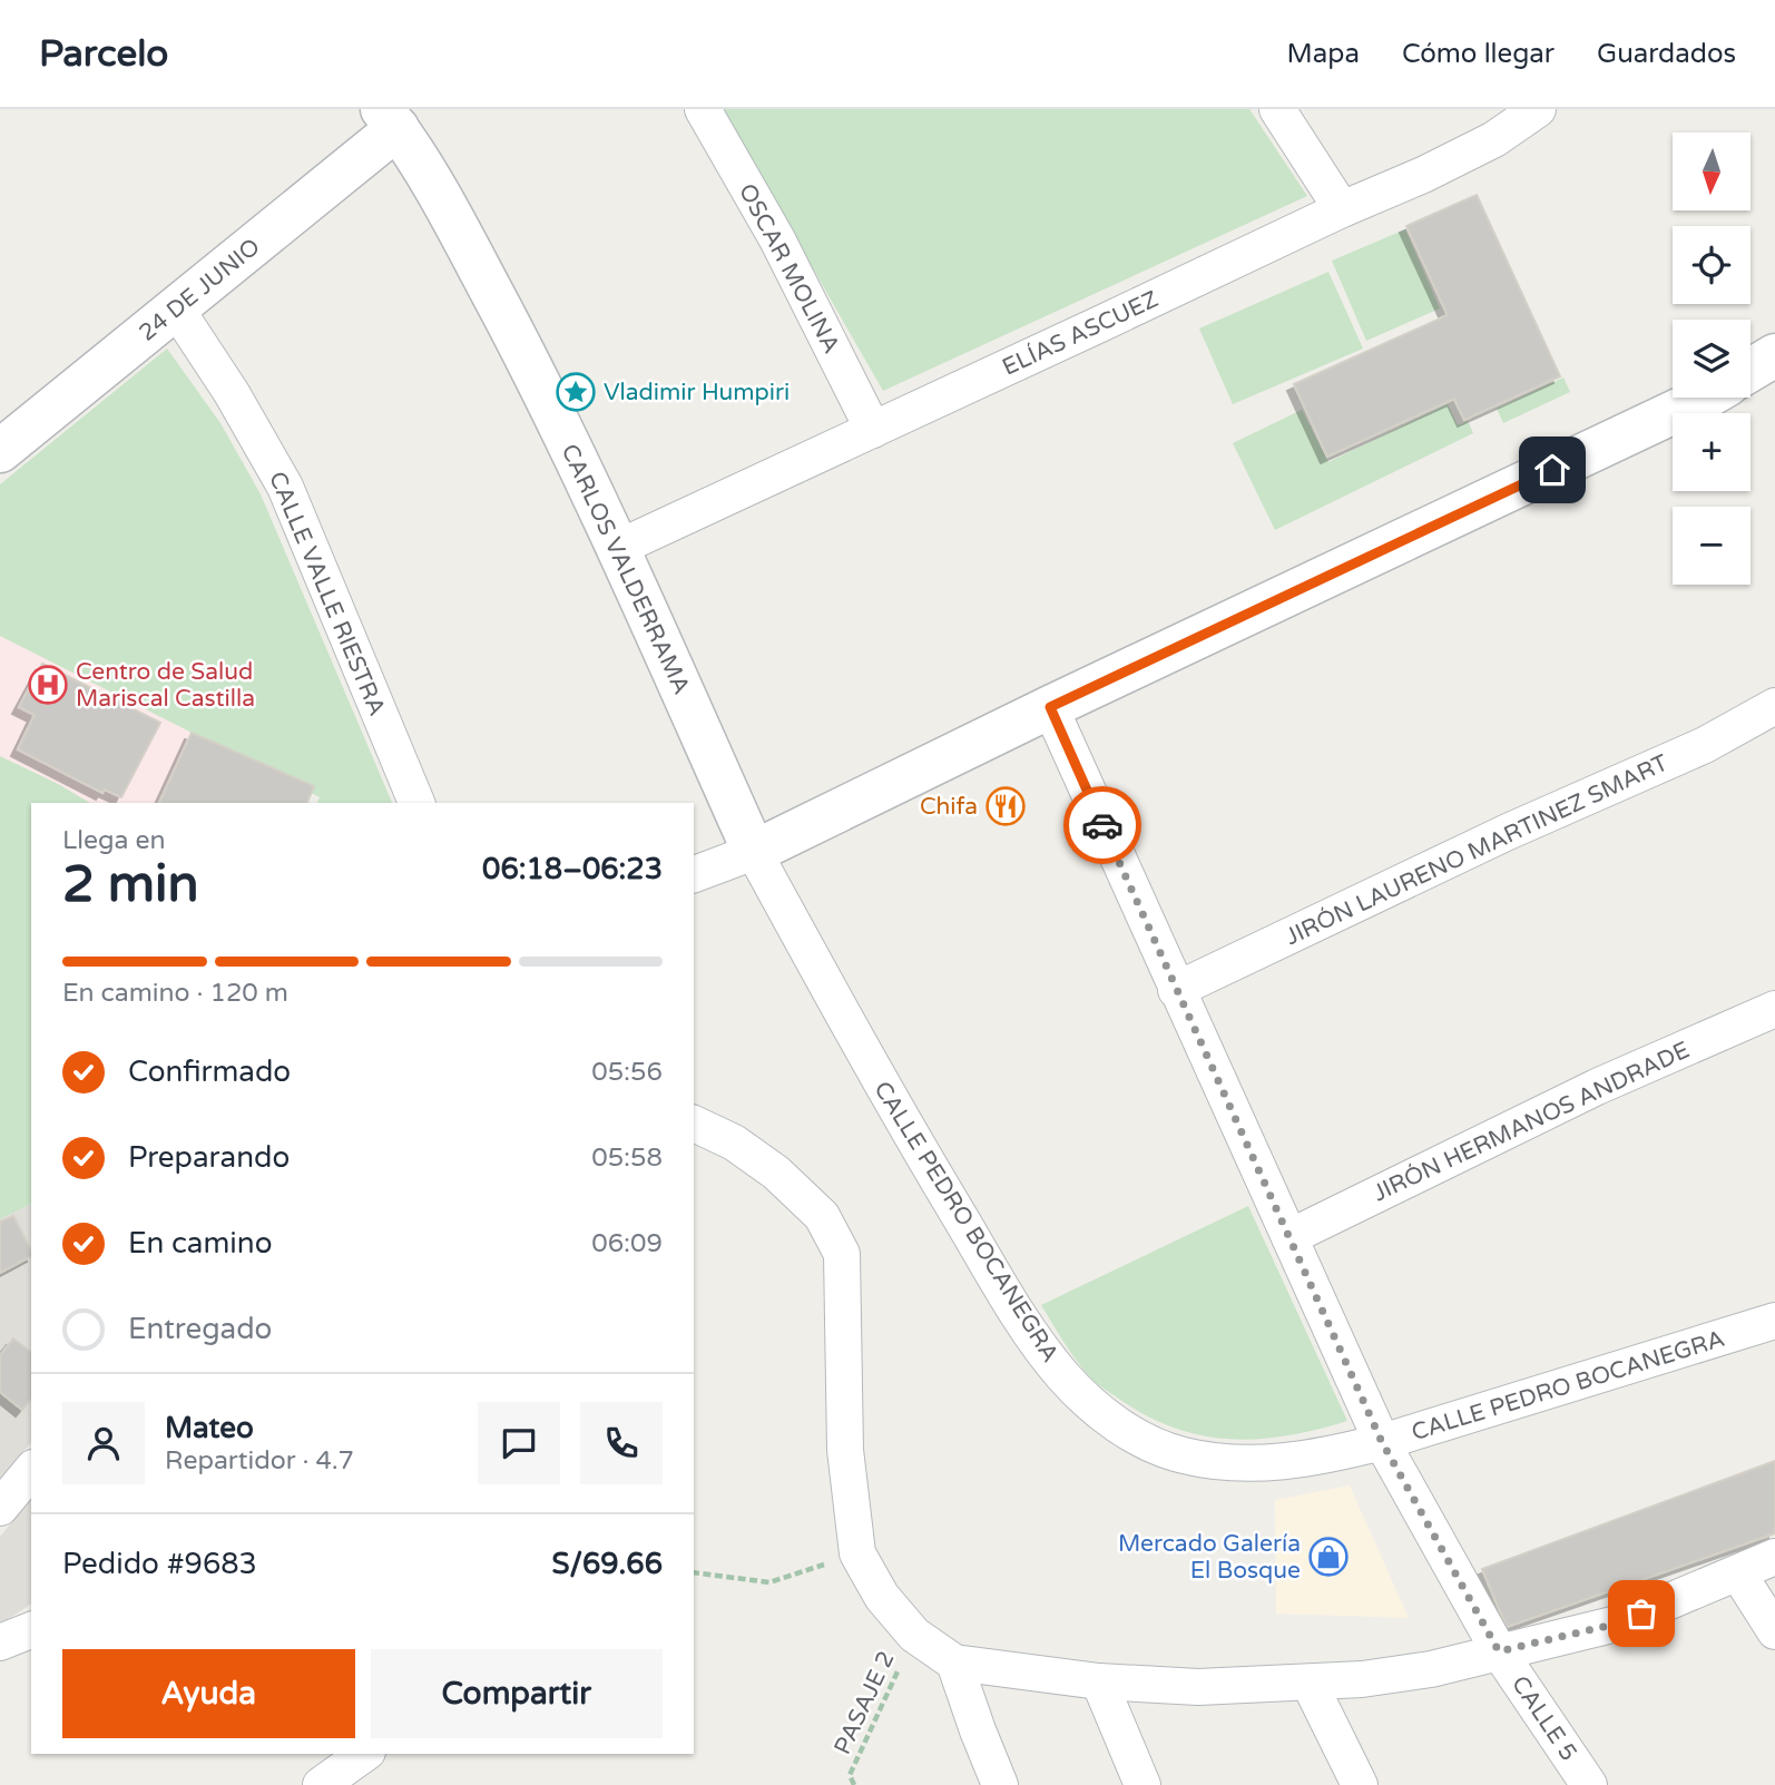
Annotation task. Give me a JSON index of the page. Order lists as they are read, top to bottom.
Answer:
{
  "streets": {
    "street": [
      "OSCAR MOLINA",
      "24 DE JUNIO",
      "ELÍAS ASCUEZ",
      "CARLOS VALDERRAMA",
      "CALLE VALLE RIESTRA",
      "JIRÓN LAURENO MARTINEZ SMART",
      "JIRÓN HERMANOS ANDRADE",
      "CALLE PEDRO BOCANEGRA",
      "CALLE 5"
    ],
    "path": ["PASAJE 2"]
  },
  "crossings": [
    ["OSCAR MOLINA", "ELÍAS ASCUEZ"],
    ["24 DE JUNIO", "CARLOS VALDERRAMA"],
    ["24 DE JUNIO", "CALLE VALLE RIESTRA"],
    ["ELÍAS ASCUEZ", "CARLOS VALDERRAMA"],
    ["CARLOS VALDERRAMA", "CALLE PEDRO BOCANEGRA"],
    ["JIRÓN LAURENO MARTINEZ SMART", "CALLE 5"],
    ["JIRÓN HERMANOS ANDRADE", "CALLE 5"],
    ["CALLE PEDRO BOCANEGRA", "CALLE 5"]
  ],
  "places": {
    "place": ["Vladimir Humpiri"],
    "hospital": ["Centro de Salud Mariscal Castilla"],
    "restaurant": ["Chifa"],
    "shop": ["Mercado Galería El Bosque"]
  },
  "north": "bottom",
  "page": {
    "header": "Parcelo",
    "nav": ["Mapa", "Cómo llegar", "Guardados"],
    "map_buttons": ["+", "−"],
    "heading": ["2 min", "Llega en", "06:18–06:23"],
    "panel": [
      "Mateo",
      "Repartidor · 4.7",
      "Pedido #9683",
      "S/69.66"
    ],
    "bar": "En camino · 120 m",
    "list": [
      ["Confirmado", "05:56"],
      ["Preparando", "05:58"],
      ["En camino", "06:09"],
      "Entregado"
    ],
    "buttons": ["Ayuda", "Compartir"]
  }
}
